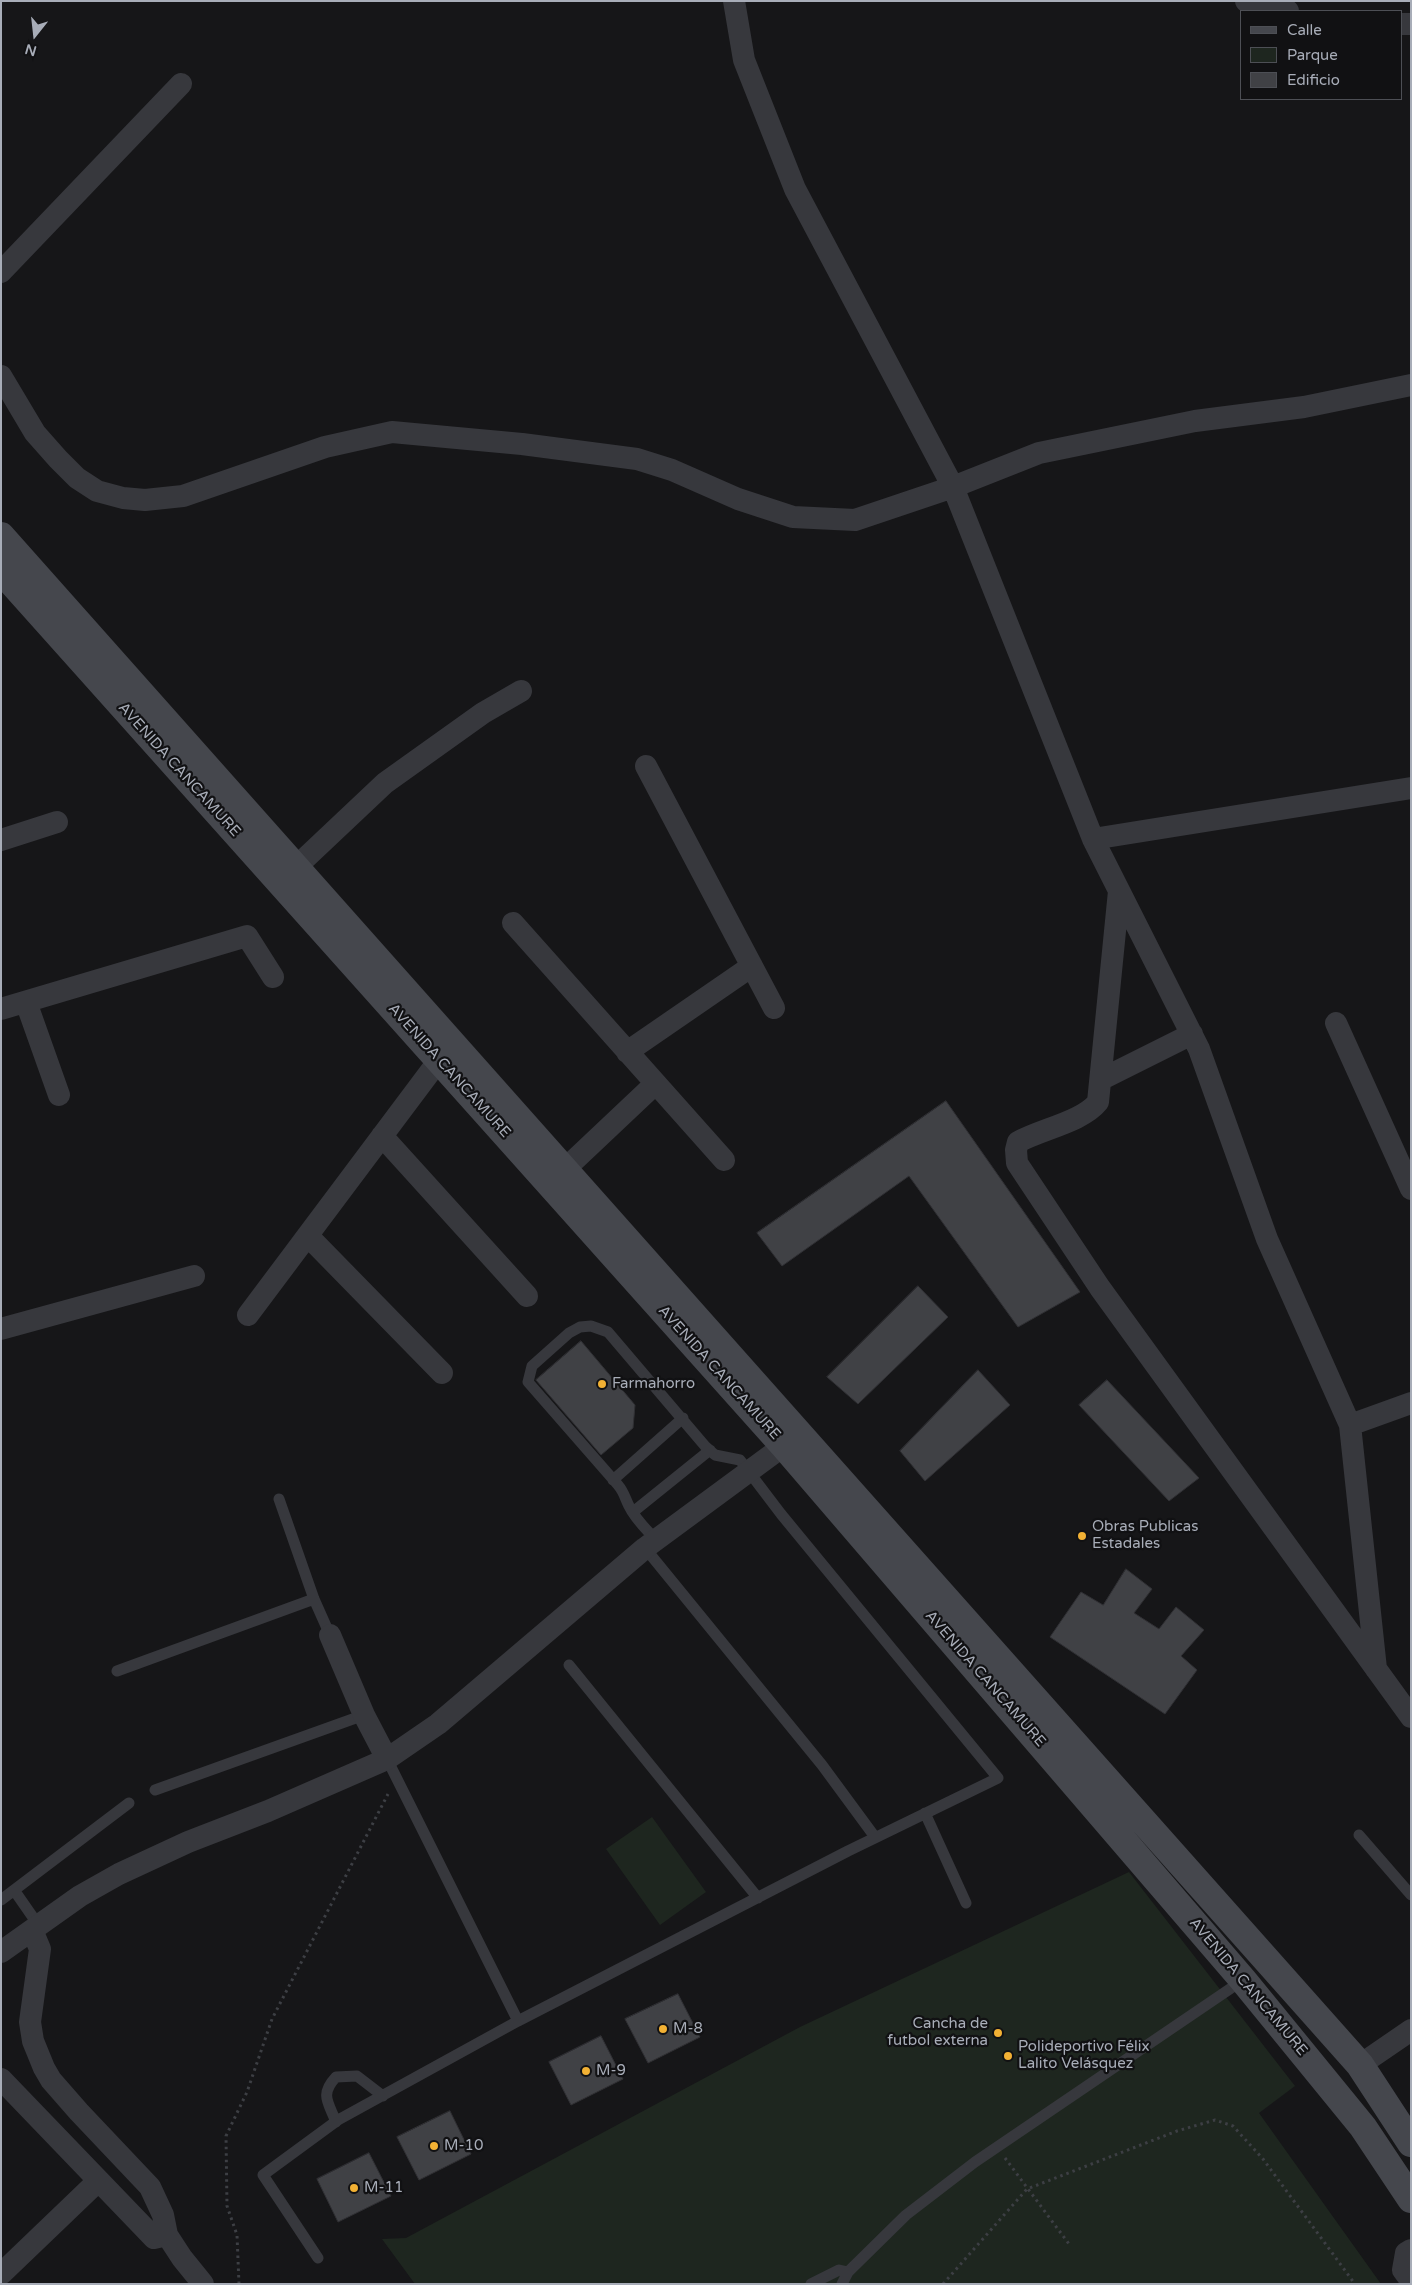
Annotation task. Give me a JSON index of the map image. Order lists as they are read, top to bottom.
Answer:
{
  "streets": {
    "main road": ["AVENIDA CANCAMURE"]
  },
  "places": [
    "Farmahorro",
    "Obras Publicas Estadales",
    "M-8",
    "Cancha de futbol externa",
    "Polideportivo Félix Lalito Velásquez",
    "M-9",
    "M-10",
    "M-11"
  ],
  "legend": ["Calle", "Parque", "Edificio"],
  "north": "bottom"
}
